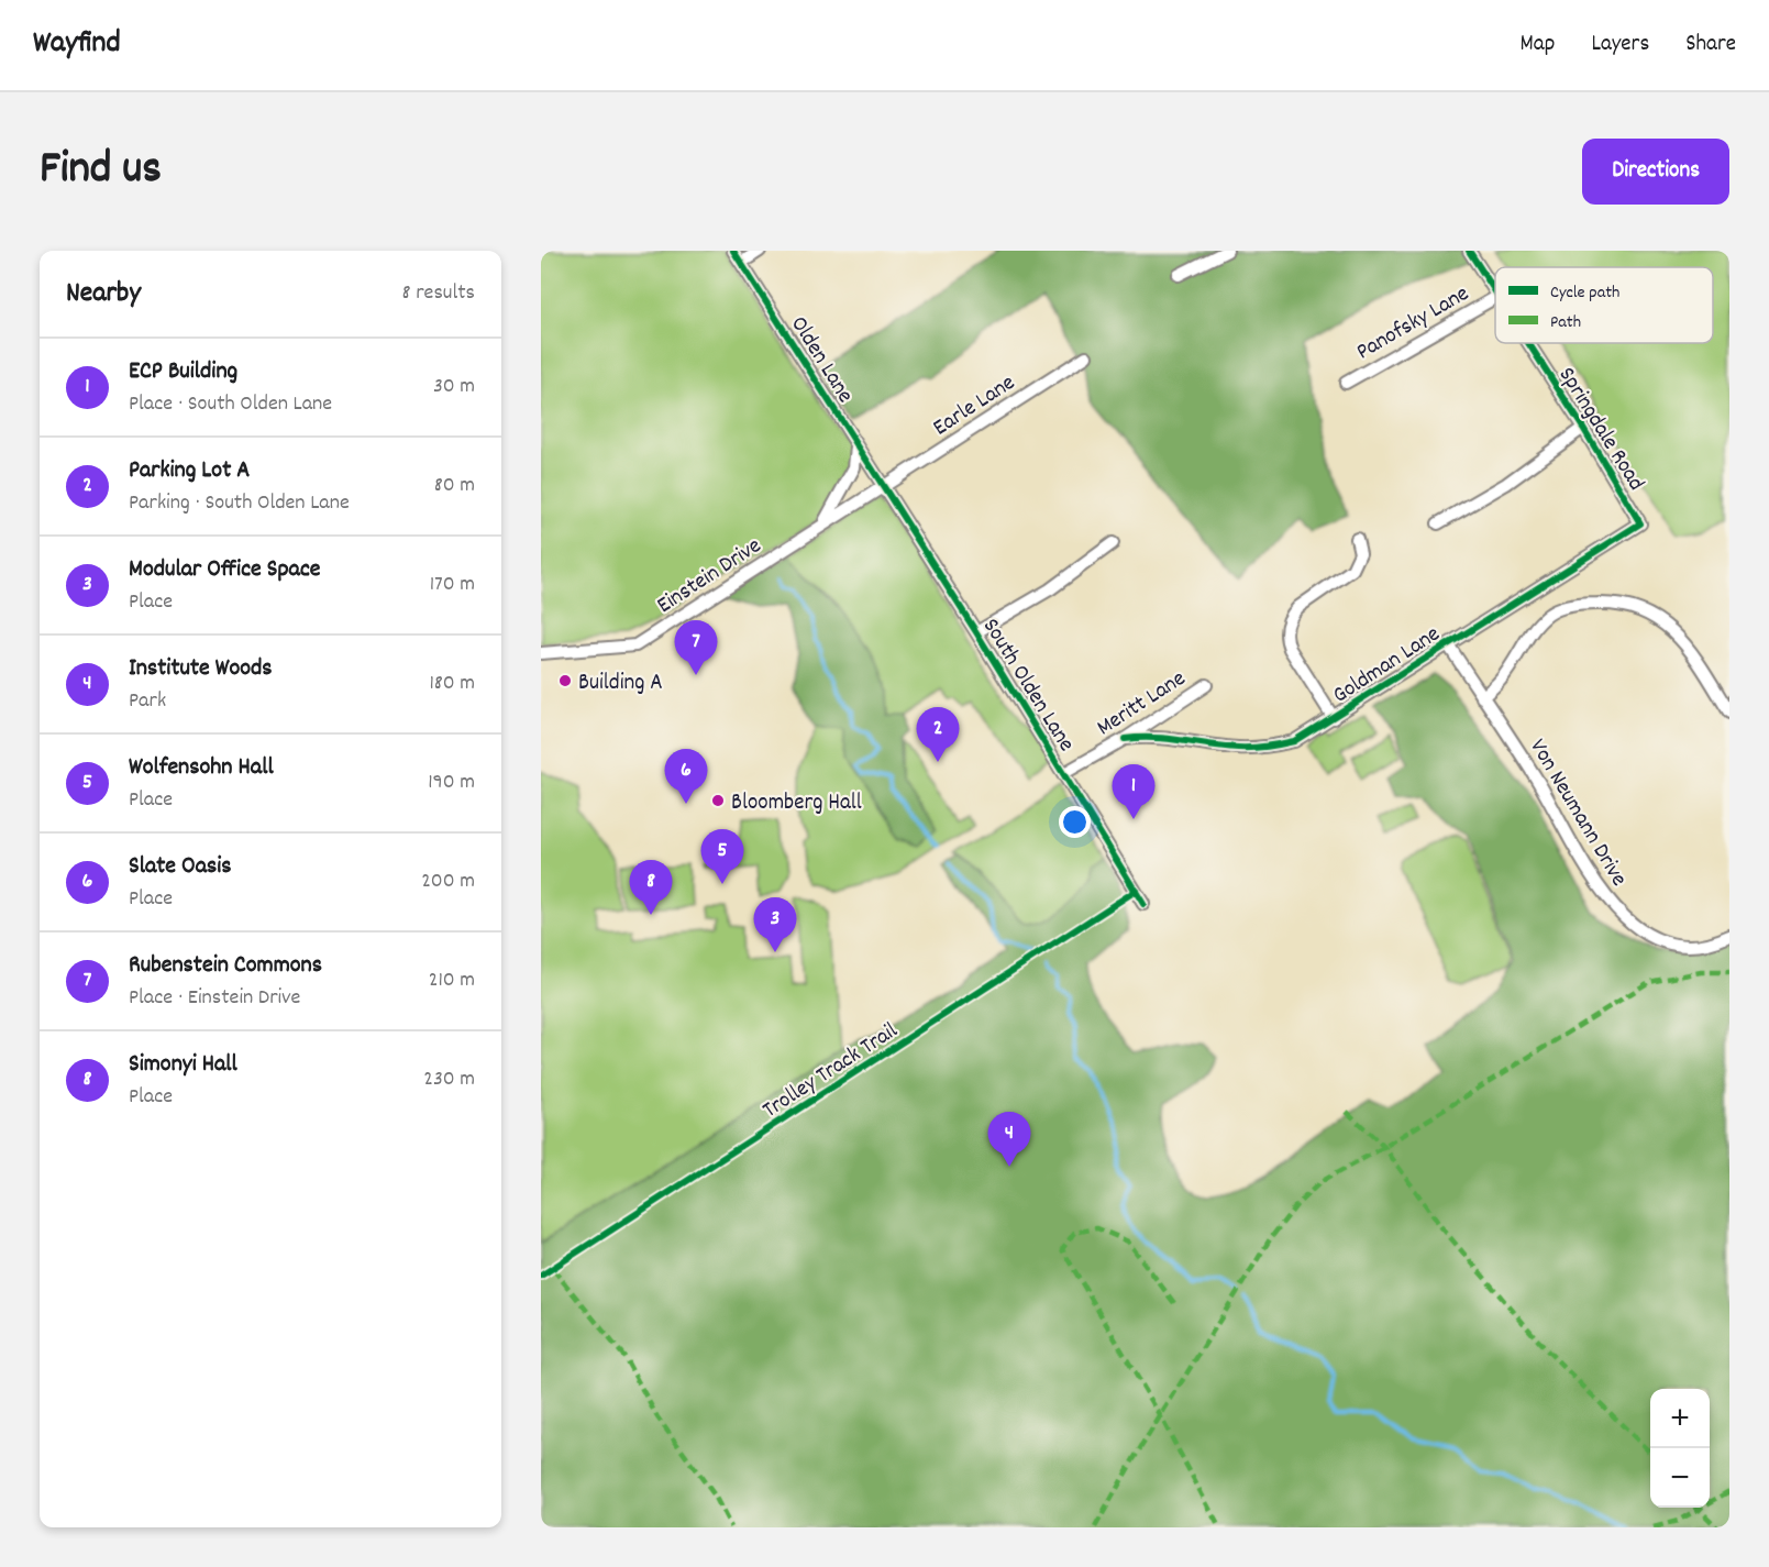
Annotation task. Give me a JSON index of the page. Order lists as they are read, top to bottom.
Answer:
{
  "streets": {
    "street": [
      "Panofsky Lane",
      "Olden Lane",
      "Earle Lane",
      "Springdale Road",
      "Einstein Drive",
      "Goldman Lane",
      "South Olden Lane",
      "Meritt Lane",
      "Von Neumann Drive"
    ],
    "cycle path": ["Trolley Track Trail"]
  },
  "crossings": [
    ["Olden Lane", "Earle Lane"],
    ["Olden Lane", "Einstein Drive"],
    ["Olden Lane", "South Olden Lane"],
    ["Earle Lane", "Einstein Drive"],
    ["Earle Lane", "South Olden Lane"],
    ["Springdale Road", "Goldman Lane"],
    ["Einstein Drive", "South Olden Lane"],
    ["Goldman Lane", "Meritt Lane"],
    ["Goldman Lane", "Von Neumann Drive"],
    ["South Olden Lane", "Meritt Lane"]
  ],
  "places": ["Building A", "Bloomberg Hall"],
  "legend": ["Cycle path", "Path"],
  "page": {
    "header": "Wayfind",
    "nav": ["Map", "Layers", "Share"],
    "title": "Find us",
    "buttons": "Directions",
    "heading": ["Nearby", "8 results"],
    "list": [
      {
        "mark": "1",
        "name": "ECP Building",
        "note": "Place · South Olden Lane",
        "value": "30 m"
      },
      {
        "mark": "2",
        "name": "Parking Lot A",
        "note": "Parking · South Olden Lane",
        "value": "80 m"
      },
      {
        "mark": "3",
        "name": "Modular Office Space",
        "note": "Place",
        "value": "170 m"
      },
      {
        "mark": "4",
        "name": "Institute Woods",
        "note": "Park",
        "value": "180 m"
      },
      {
        "mark": "5",
        "name": "Wolfensohn Hall",
        "note": "Place",
        "value": "190 m"
      },
      {
        "mark": "6",
        "name": "Slate Oasis",
        "note": "Place",
        "value": "200 m"
      },
      {
        "mark": "7",
        "name": "Rubenstein Commons",
        "note": "Place · Einstein Drive",
        "value": "210 m"
      },
      {
        "mark": "8",
        "name": "Simonyi Hall",
        "note": "Place",
        "value": "230 m"
      }
    ],
    "pins": [
      "7",
      "2",
      "6",
      "1",
      "5",
      "8",
      "3",
      "4"
    ],
    "map_buttons": ["+", "−"]
  }
}
